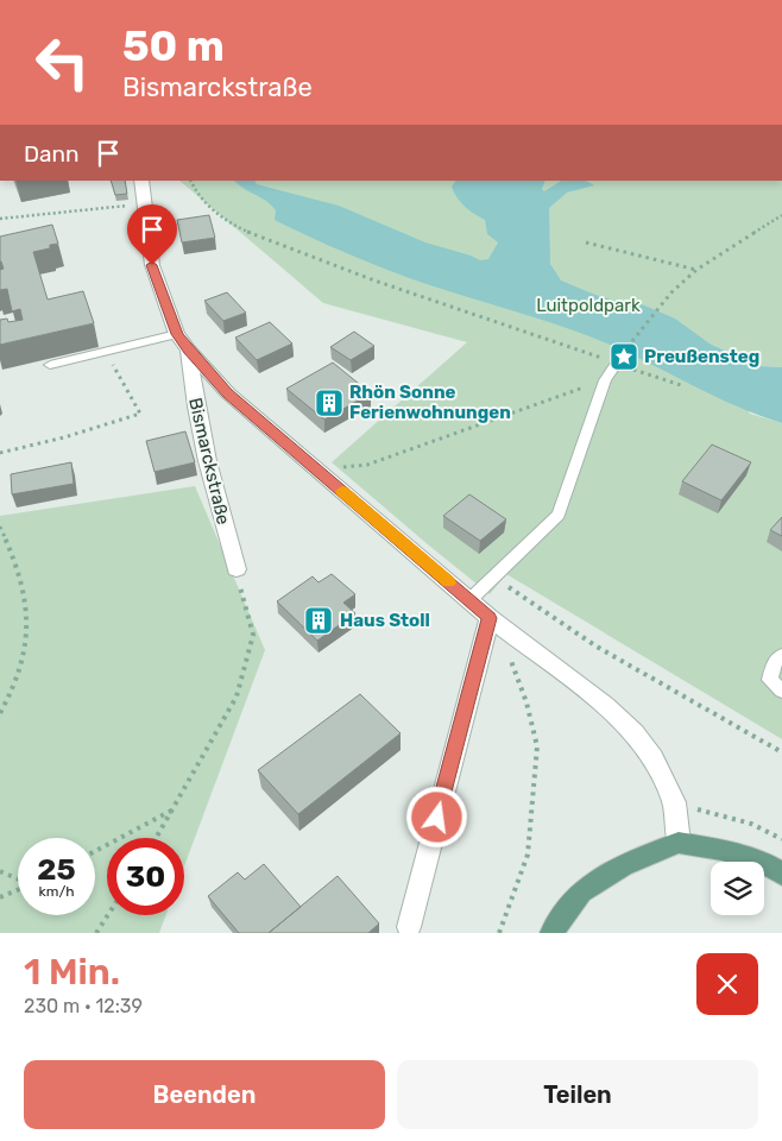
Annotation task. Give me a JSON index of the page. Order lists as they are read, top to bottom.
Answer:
{
  "streets": {
    "street": ["Bismarckstraße"]
  },
  "parks": ["Luitpoldpark"],
  "places": {
    "place": ["Preußensteg"],
    "building": ["Rhön Sonne Ferienwohnungen", "Haus Stoll"]
  },
  "page": {
    "turn": ["50 m", "Bismarckstraße"],
    "then": "Dann",
    "speed": "25 km/h",
    "limit": "30",
    "heading": ["1 Min.", "230 m · 12:39"],
    "buttons": ["Beenden", "Teilen"]
  }
}
